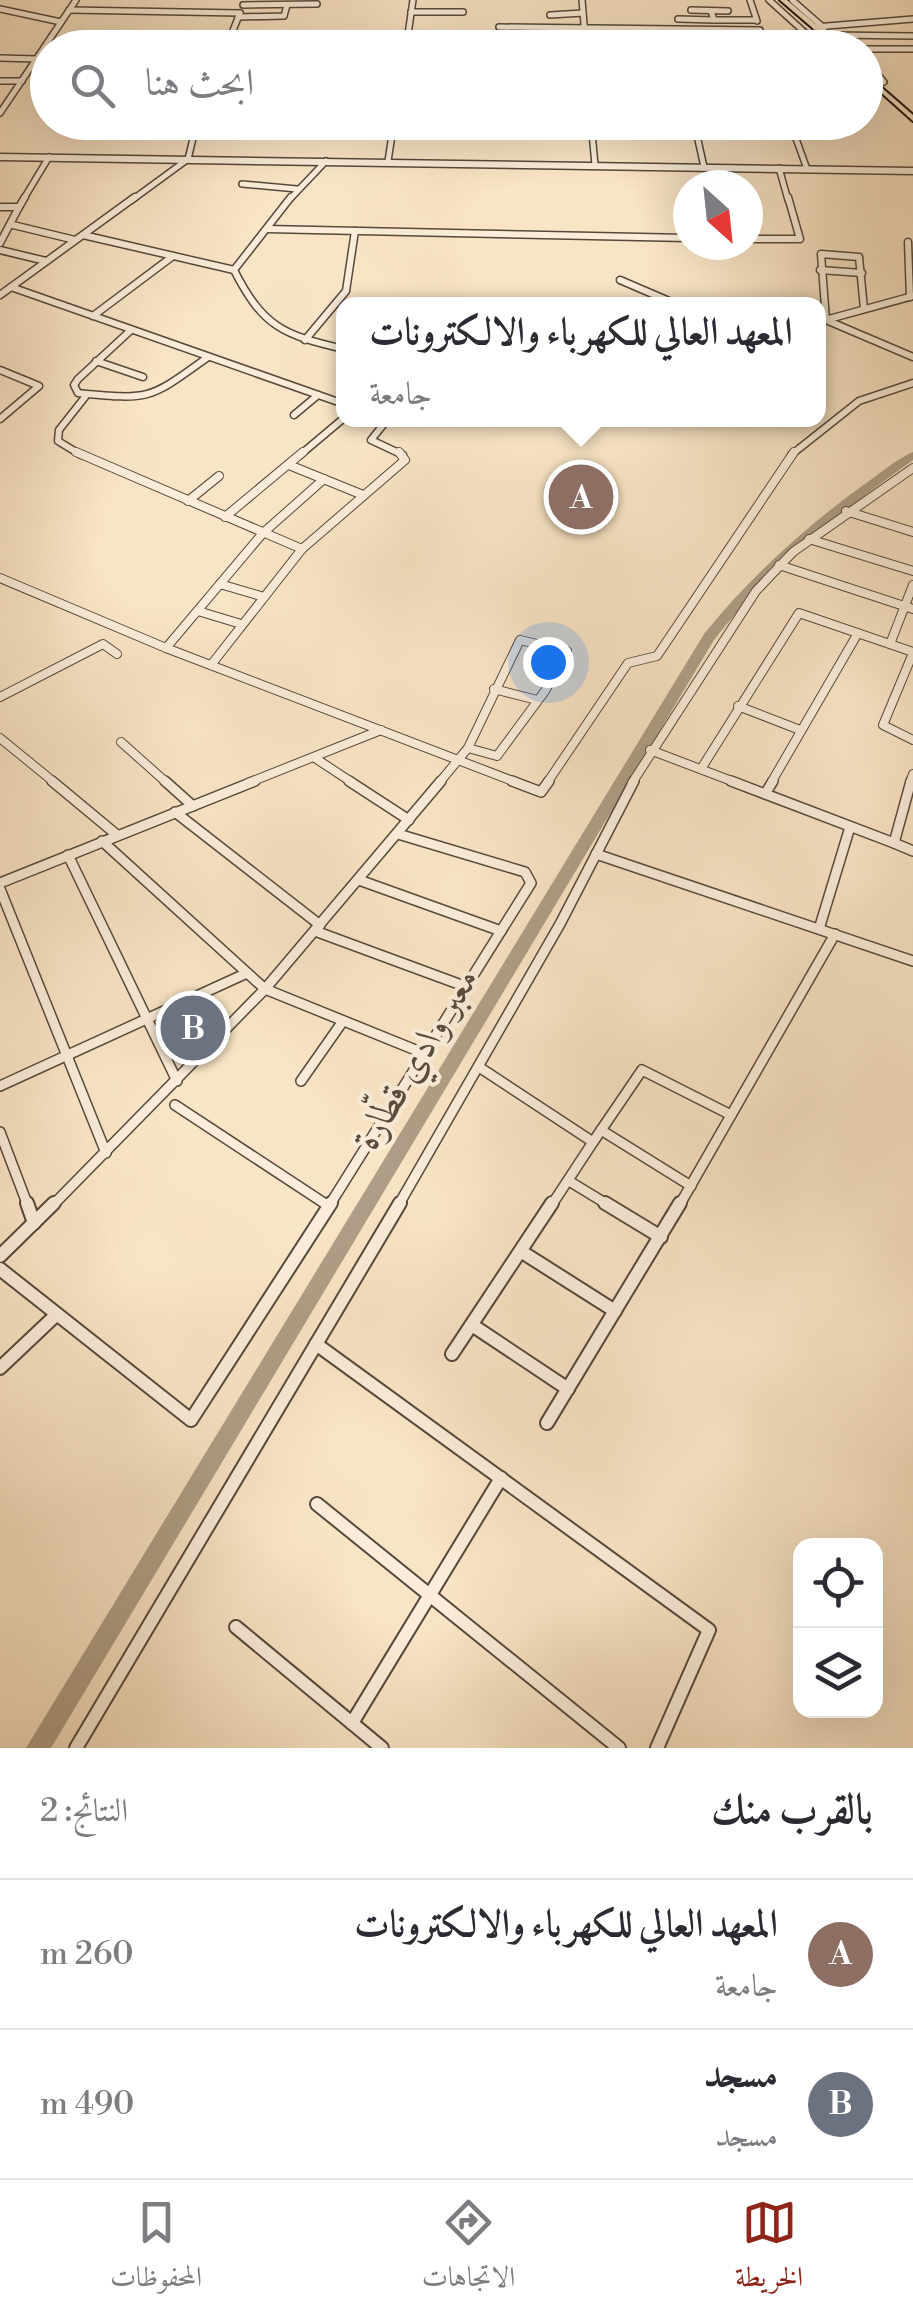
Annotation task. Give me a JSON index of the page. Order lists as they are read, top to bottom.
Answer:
{
  "water": ["معبر وادي قطّارة"],
  "north": "bottom right",
  "page": {
    "search": "ابحث هنا",
    "popup": ["المعهد العالي للكهرباء والالكترونات", "جامعة"],
    "pins": ["A", "B"],
    "heading": ["بالقرب منك", "النتائج: 2"],
    "list": [
      {
        "mark": "A",
        "name": "المعهد العالي للكهرباء والالكترونات",
        "note": "جامعة",
        "value": "260 m"
      },
      {
        "mark": "B",
        "name": "مسجد",
        "note": "مسجد",
        "value": "490 m"
      }
    ],
    "nav": ["الخريطة", "الاتجاهات", "المحفوظات"]
  }
}
